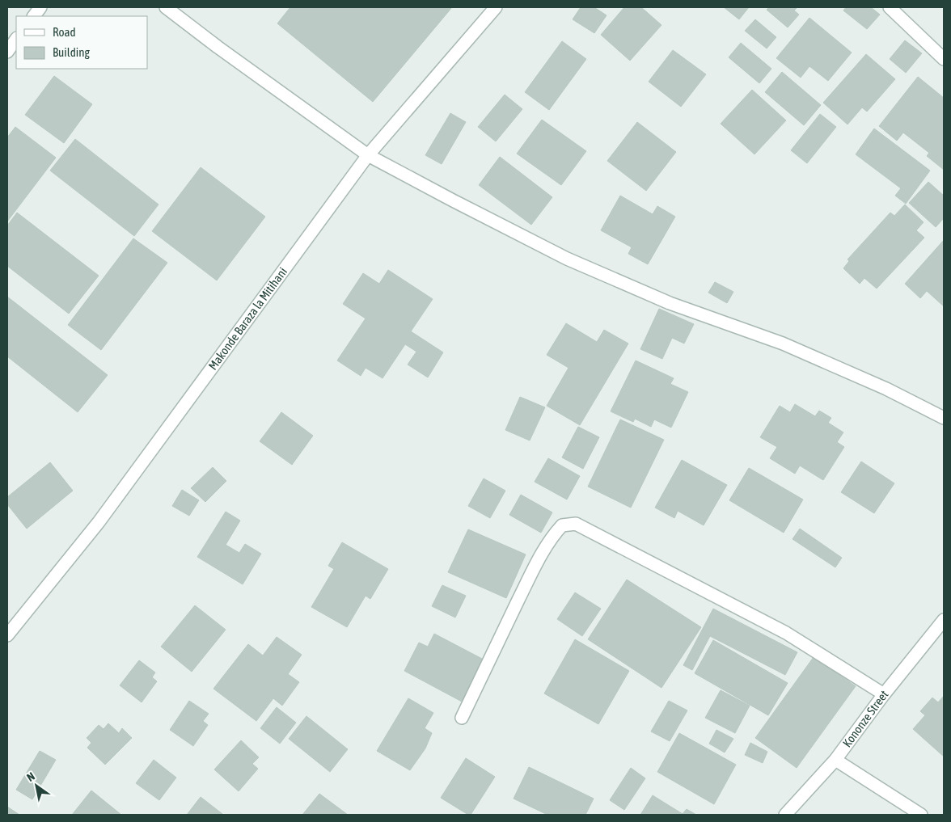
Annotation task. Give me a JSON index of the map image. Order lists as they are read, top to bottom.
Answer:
{
  "streets": {
    "street": ["Makonde Baraza la Mitihani", "Kononze Street"]
  },
  "legend": ["Road", "Building"],
  "north": "top left"
}
